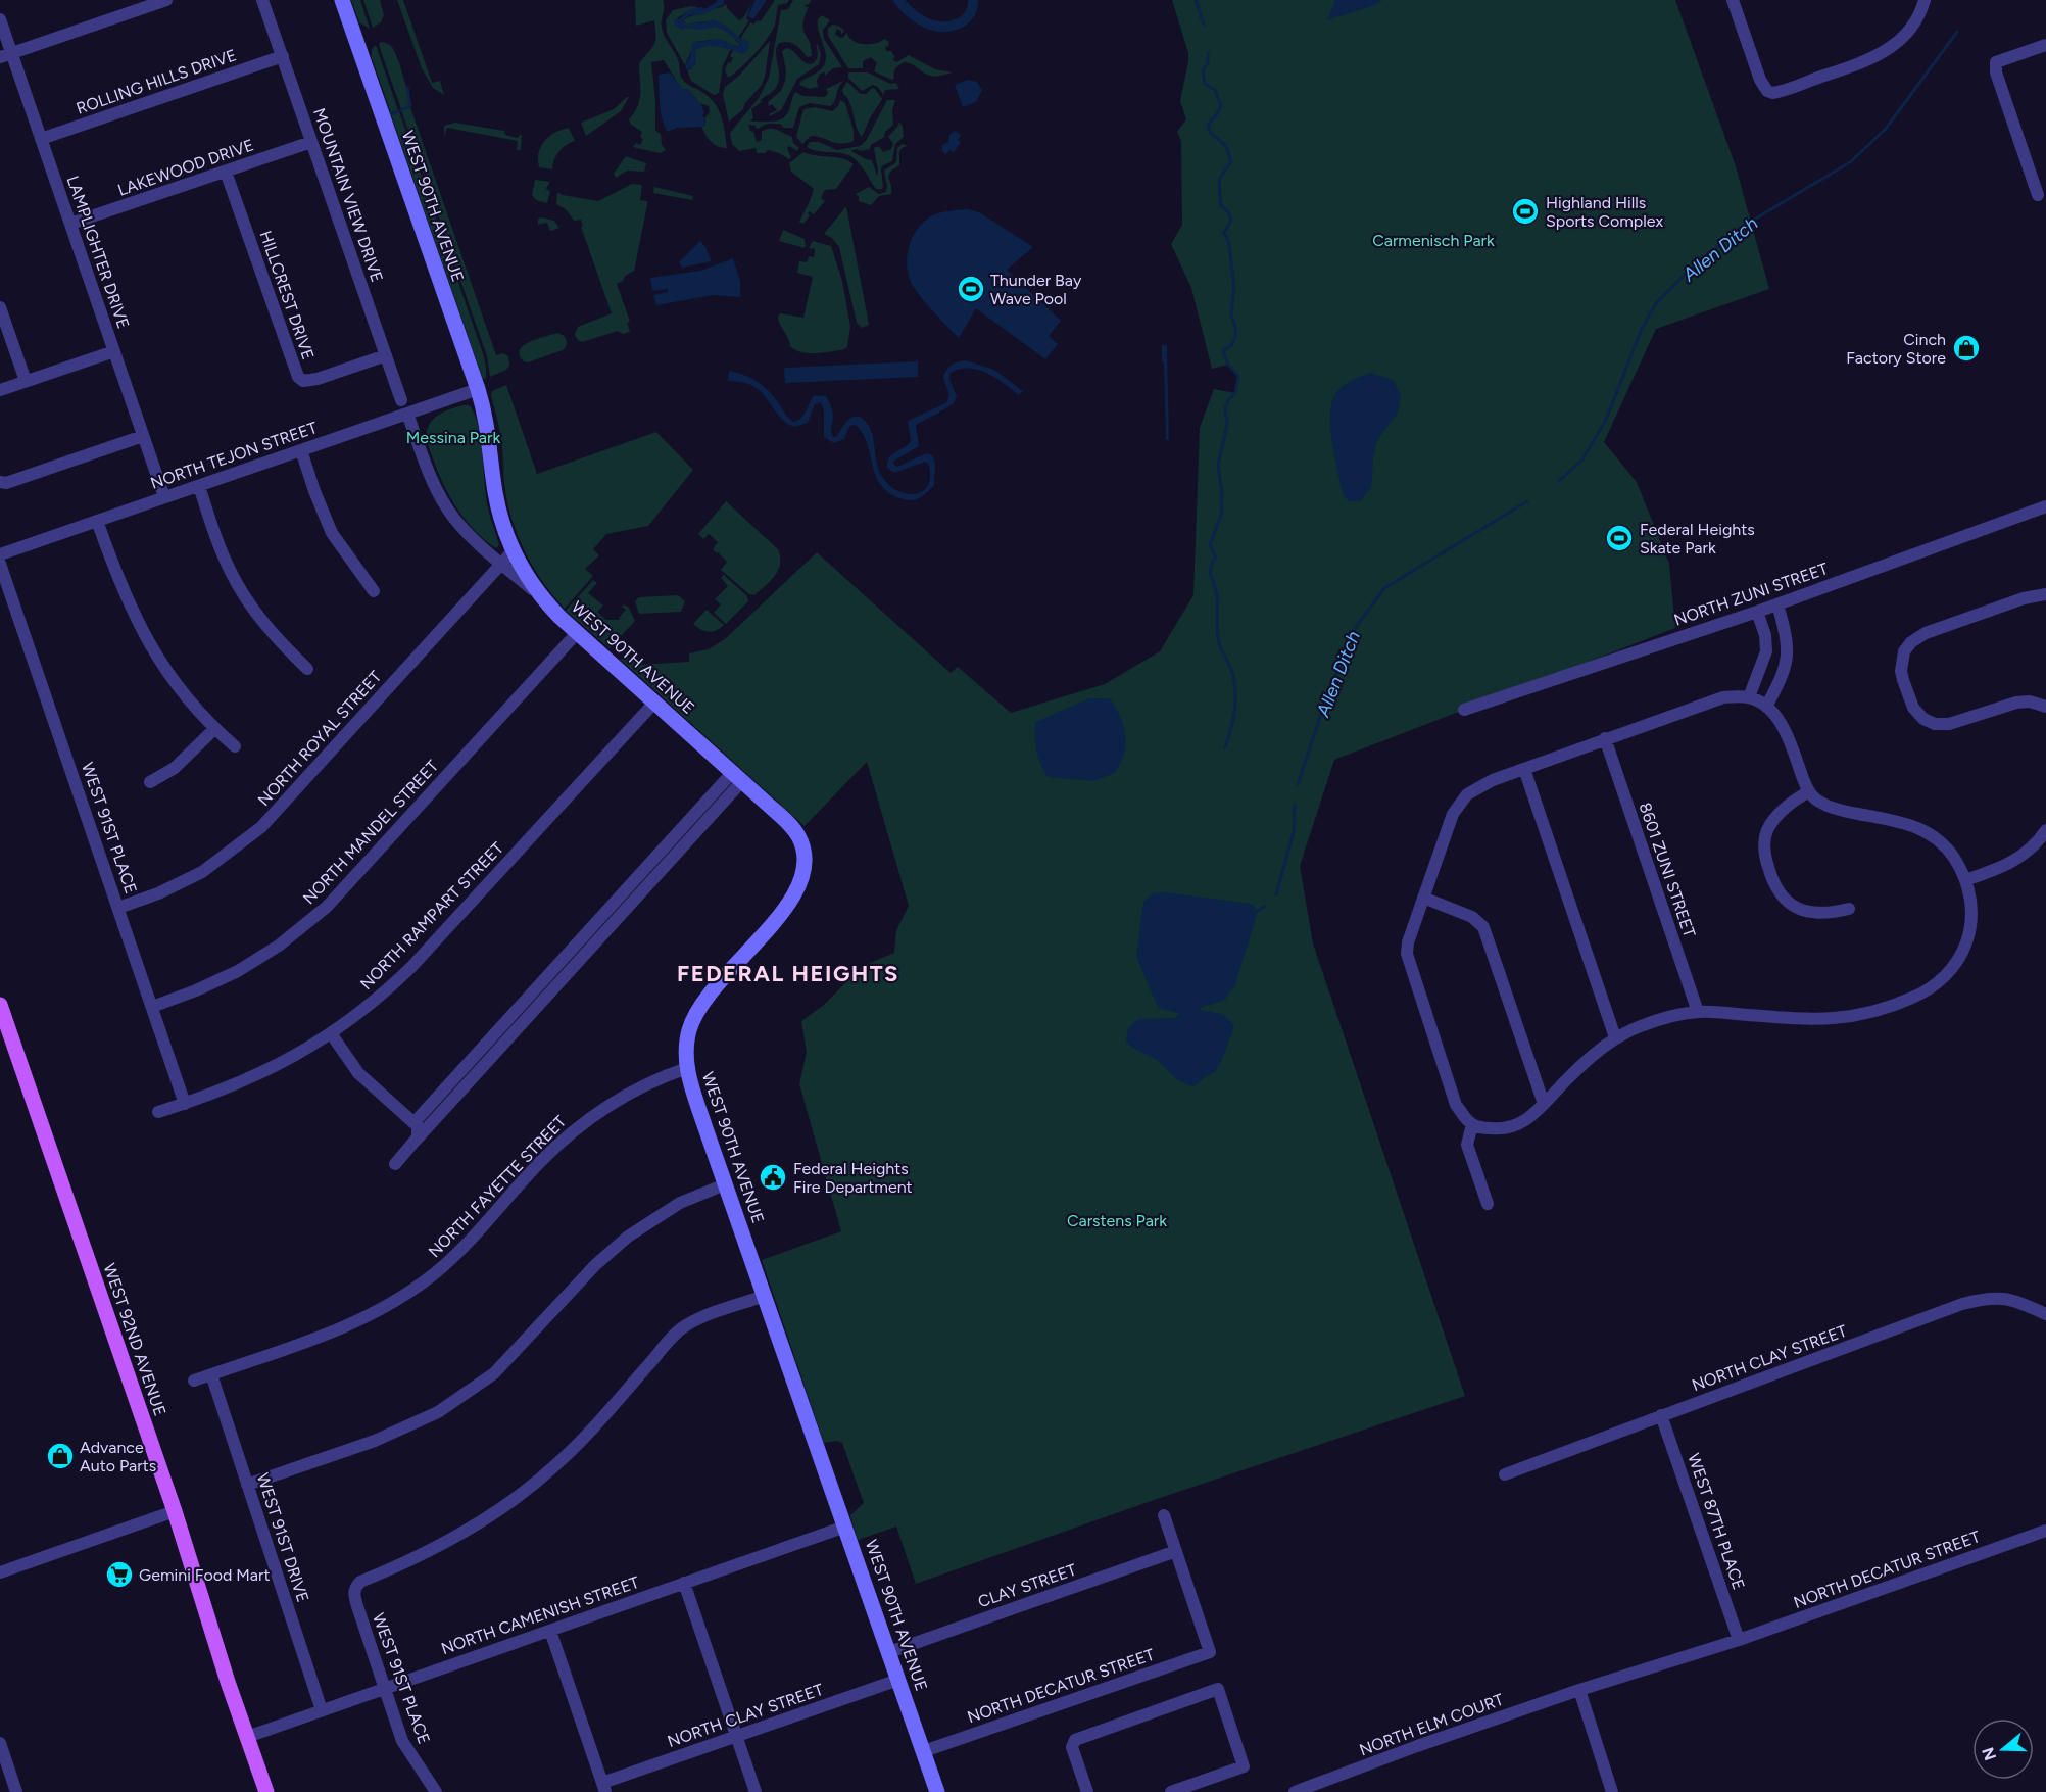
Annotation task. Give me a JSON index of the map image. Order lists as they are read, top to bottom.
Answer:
{
  "streets": {
    "main road": ["WEST 92ND AVENUE"],
    "street": [
      "ROLLING HILLS DRIVE",
      "LAKEWOOD DRIVE",
      "MOUNTAIN VIEW DRIVE",
      "WEST 90TH AVENUE",
      "LAMPLIGHTER DRIVE",
      "HILLCREST DRIVE",
      "NORTH TEJON STREET",
      "NORTH ZUNI STREET",
      "NORTH ROYAL STREET",
      "WEST 91ST PLACE",
      "NORTH MANDEL STREET",
      "8601 ZUNI STREET",
      "NORTH RAMPART STREET",
      "NORTH FAYETTE STREET",
      "NORTH CLAY STREET",
      "WEST 87TH PLACE",
      "WEST 91ST DRIVE",
      "NORTH DECATUR STREET",
      "CLAY STREET",
      "NORTH CAMENISH STREET",
      "NORTH ELM COURT"
    ]
  },
  "crossings": [
    ["ROLLING HILLS DRIVE", "MOUNTAIN VIEW DRIVE"],
    ["ROLLING HILLS DRIVE", "LAMPLIGHTER DRIVE"],
    ["LAKEWOOD DRIVE", "MOUNTAIN VIEW DRIVE"],
    ["LAKEWOOD DRIVE", "LAMPLIGHTER DRIVE"],
    ["LAKEWOOD DRIVE", "HILLCREST DRIVE"],
    ["MOUNTAIN VIEW DRIVE", "HILLCREST DRIVE"],
    ["WEST 90TH AVENUE", "NORTH TEJON STREET"],
    ["WEST 90TH AVENUE", "NORTH ROYAL STREET"],
    ["WEST 90TH AVENUE", "WEST 91ST PLACE"],
    ["WEST 90TH AVENUE", "NORTH MANDEL STREET"],
    ["WEST 90TH AVENUE", "NORTH RAMPART STREET"],
    ["WEST 90TH AVENUE", "NORTH FAYETTE STREET"],
    ["WEST 90TH AVENUE", "NORTH CLAY STREET"],
    ["WEST 90TH AVENUE", "NORTH DECATUR STREET"],
    ["WEST 90TH AVENUE", "CLAY STREET"],
    ["WEST 90TH AVENUE", "NORTH CAMENISH STREET"],
    ["LAMPLIGHTER DRIVE", "NORTH TEJON STREET"],
    ["NORTH ROYAL STREET", "WEST 91ST PLACE"],
    ["WEST 91ST PLACE", "NORTH MANDEL STREET"],
    ["WEST 91ST PLACE", "NORTH RAMPART STREET"],
    ["WEST 91ST PLACE", "NORTH CAMENISH STREET"],
    ["NORTH FAYETTE STREET", "WEST 91ST DRIVE"],
    ["WEST 92ND AVENUE", "NORTH CAMENISH STREET"],
    ["NORTH CLAY STREET", "WEST 87TH PLACE"],
    ["WEST 87TH PLACE", "NORTH DECATUR STREET"],
    ["WEST 91ST DRIVE", "NORTH CAMENISH STREET"],
    ["NORTH DECATUR STREET", "CLAY STREET"],
    ["NORTH DECATUR STREET", "NORTH ELM COURT"]
  ],
  "districts": ["FEDERAL HEIGHTS"],
  "water": ["Allen Ditch"],
  "parks": ["Carmenisch Park", "Messina Park", "Carstens Park"],
  "places": {
    "sports": ["Highland Hills Sports Complex", "Thunder Bay Wave Pool", "Federal Heights Skate Park"],
    "shop": ["Cinch Factory Store", "Advance Auto Parts"],
    "public building": ["Federal Heights Fire Department"],
    "supermarket": ["Gemini Food Mart"]
  },
  "north": "left"
}
